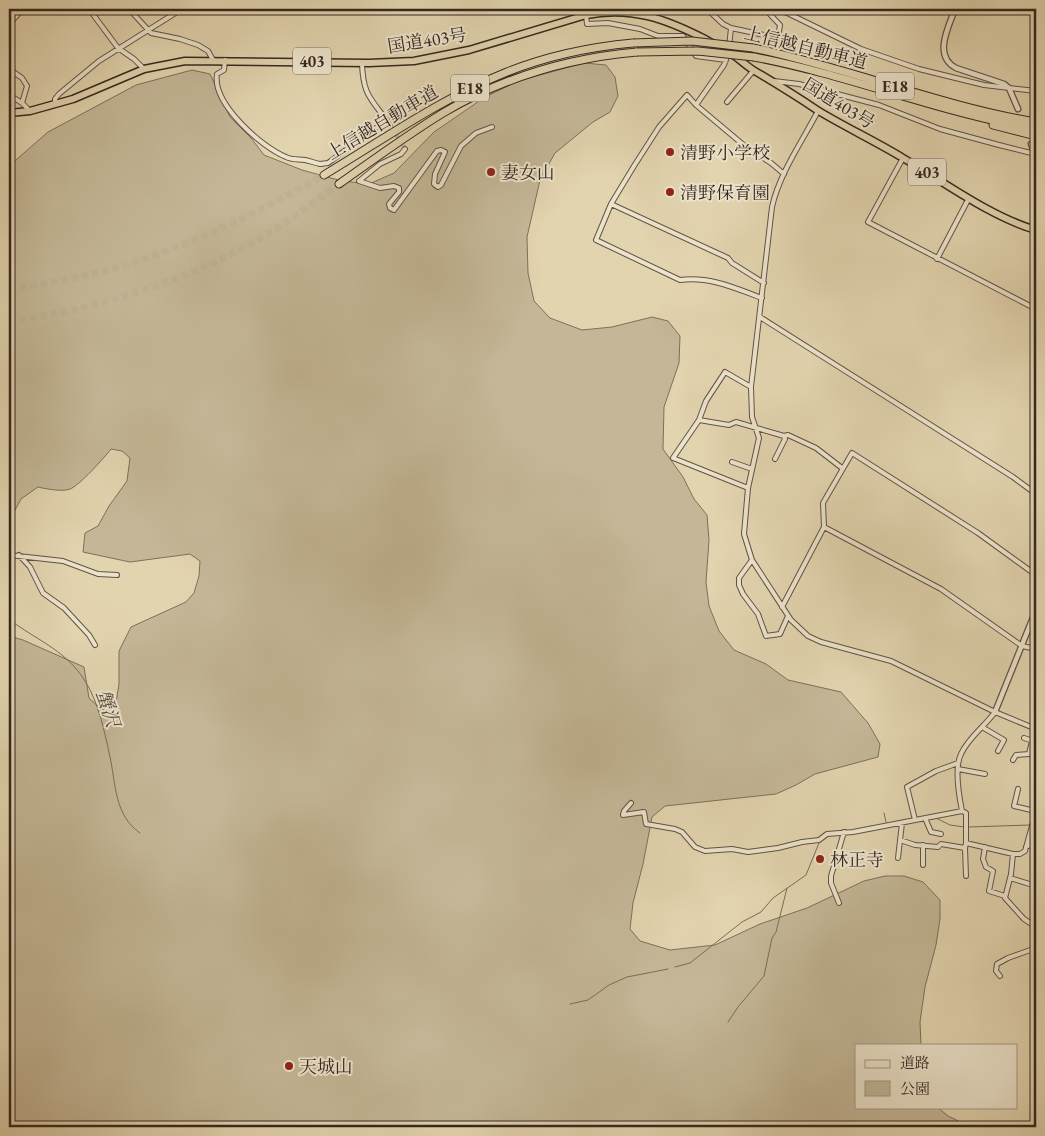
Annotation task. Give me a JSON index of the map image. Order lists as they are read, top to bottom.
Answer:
{
  "streets": {
    "highway": [
      "国道403号",
      "上信越自動車道",
      "403",
      "E18"
    ]
  },
  "water": ["蟹沢"],
  "places": [
    "清野小学校",
    "妻女山",
    "清野保育園",
    "林正寺",
    "天城山"
  ],
  "legend": ["道路", "公園"]
}
